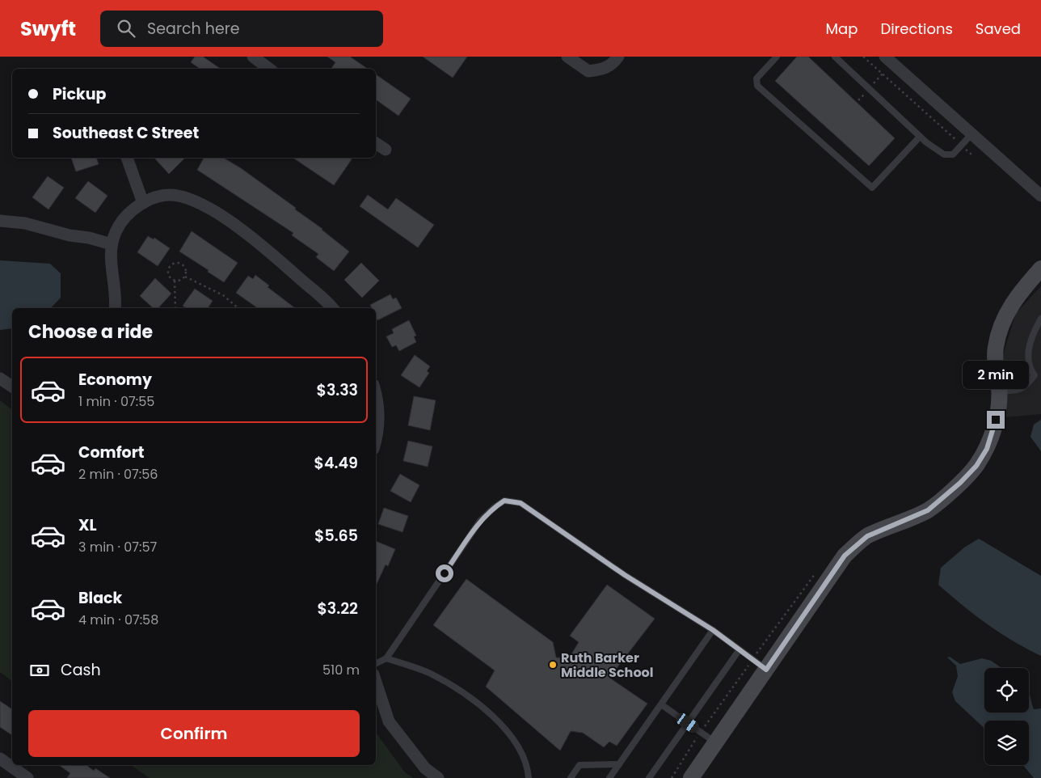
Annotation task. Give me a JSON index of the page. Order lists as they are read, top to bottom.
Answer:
{
  "places": ["Ruth Barker Middle School"],
  "page": {
    "header": "Swyft",
    "search": "Search here",
    "nav": ["Map", "Directions", "Saved"],
    "banner": ["Pickup", "Southeast C Street"],
    "heading": "Choose a ride",
    "list": [
      {
        "name": "Economy",
        "note": "1 min · 07:55",
        "value": "$3.33"
      },
      {
        "name": "Comfort",
        "note": "2 min · 07:56",
        "value": "$4.49"
      },
      {
        "name": "XL",
        "note": "3 min · 07:57",
        "value": "$5.65"
      },
      {
        "name": "Black",
        "note": "4 min · 07:58",
        "value": "$3.22"
      }
    ],
    "bubble": "2 min",
    "pay": ["Cash", "510 m"],
    "buttons": "Confirm"
  }
}
